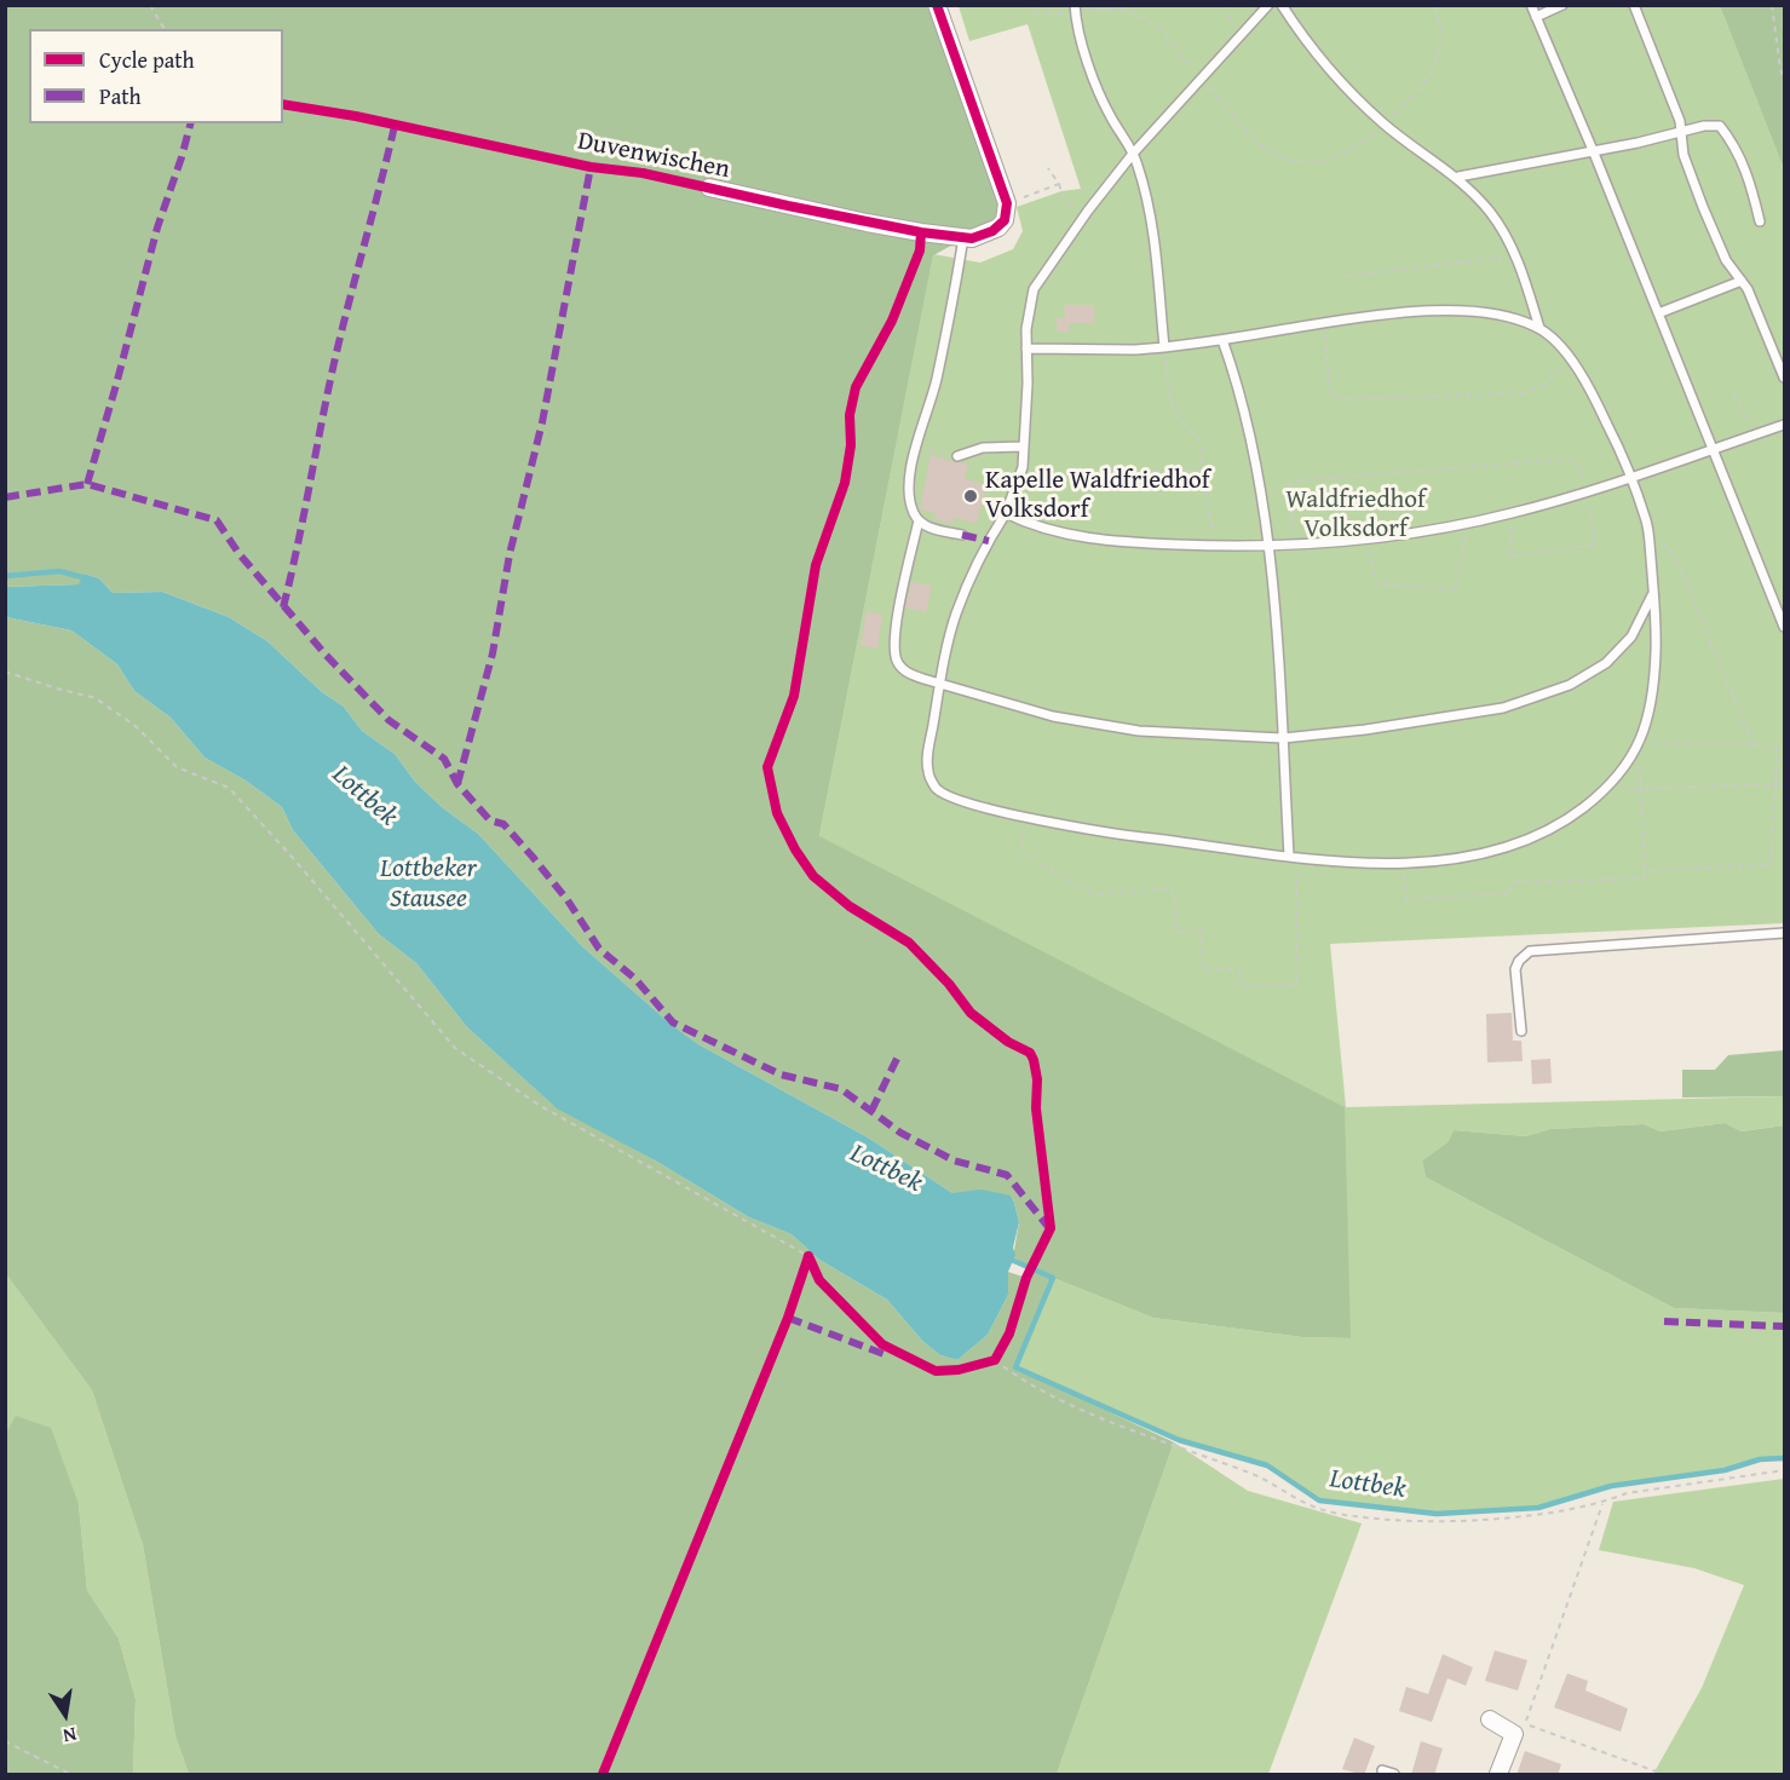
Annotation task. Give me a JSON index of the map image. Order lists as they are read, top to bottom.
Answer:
{
  "streets": {
    "street": ["Duvenwischen"]
  },
  "water": ["Lottbek", "Lottbeker Stausee"],
  "parks": ["Waldfriedhof Volksdorf"],
  "places": ["Kapelle Waldfriedhof Volksdorf"],
  "legend": ["Cycle path", "Path"],
  "north": "bottom"
}
